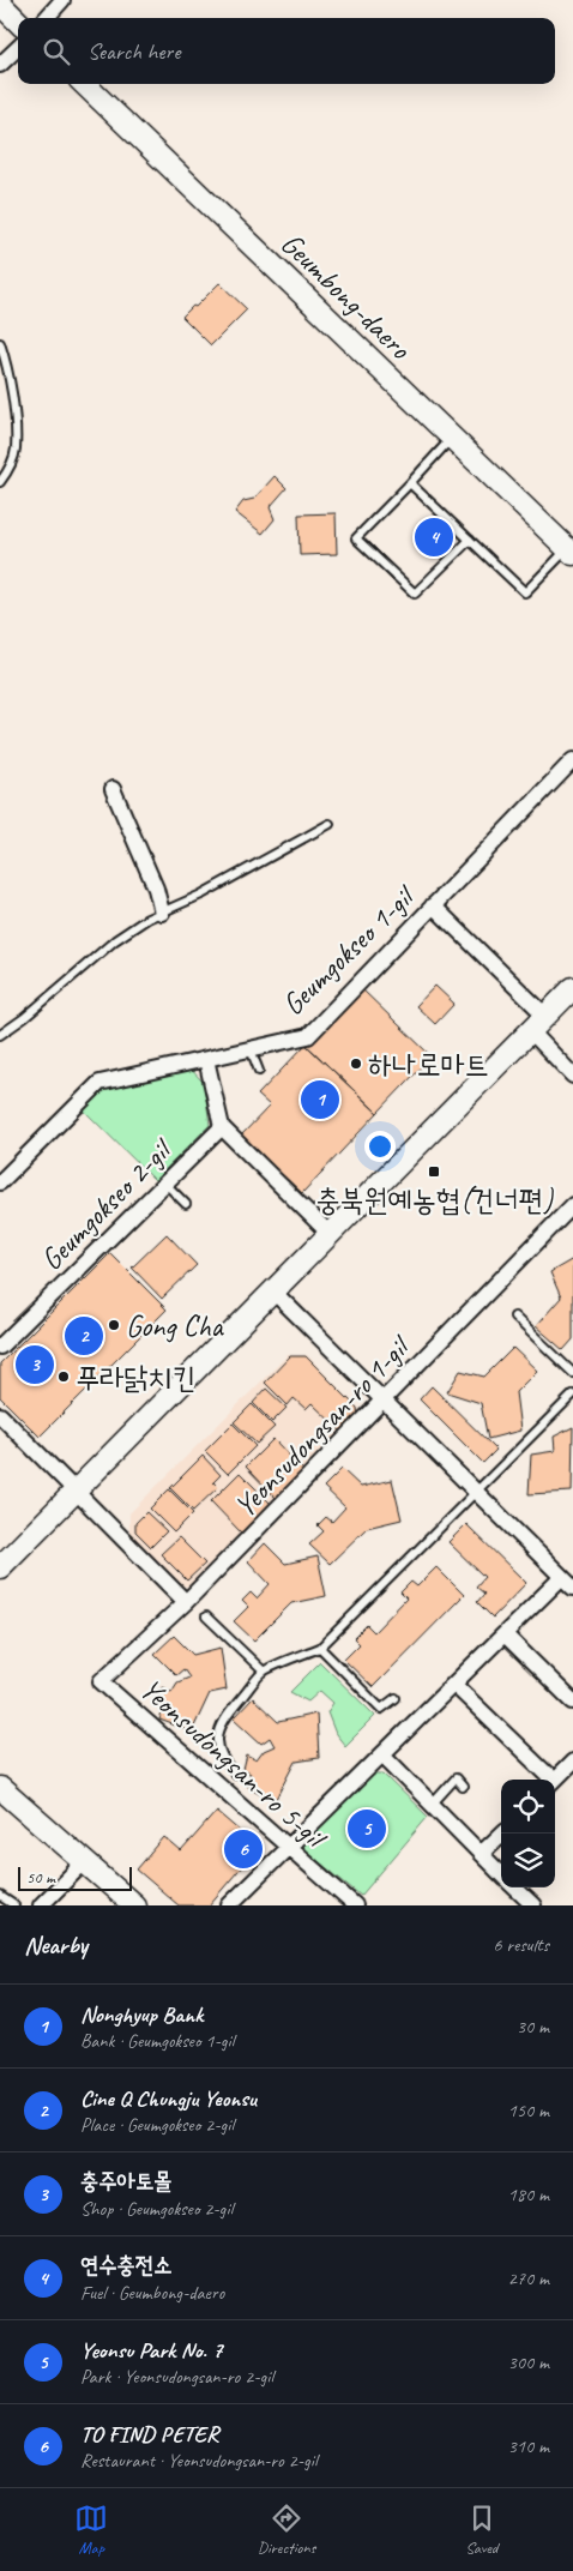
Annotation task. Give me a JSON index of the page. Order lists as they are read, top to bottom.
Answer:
{
  "streets": {
    "street": [
      "Geumbong-daero",
      "Geumgokseo 1-gil",
      "Geumgokseo 2-gil",
      "Yeonsudongsan-ro 1-gil",
      "Yeonsudongsan-ro 5-gil"
    ]
  },
  "crossings": [
    ["Yeonsudongsan-ro 1-gil", "Yeonsudongsan-ro 5-gil"]
  ],
  "places": {
    "other": ["하나로마트", "Gong Cha", "푸라닭치킨"],
    "transit": ["충북원예농협(건너편)"]
  },
  "scale_bar": "50 m",
  "page": {
    "search": "Search here",
    "pins": [
      "4",
      "1",
      "2",
      "3",
      "5",
      "6"
    ],
    "scale": "50 m",
    "heading": ["Nearby", "6 results"],
    "list": [
      {
        "mark": "1",
        "name": "Nonghyup Bank",
        "note": "Bank · Geumgokseo 1-gil",
        "value": "30 m"
      },
      {
        "mark": "2",
        "name": "Cine Q Chungju Yeonsu",
        "note": "Place · Geumgokseo 2-gil",
        "value": "150 m"
      },
      {
        "mark": "3",
        "name": "충주아토몰",
        "note": "Shop · Geumgokseo 2-gil",
        "value": "180 m"
      },
      {
        "mark": "4",
        "name": "연수충전소",
        "note": "Fuel · Geumbong-daero",
        "value": "270 m"
      },
      {
        "mark": "5",
        "name": "Yeonsu Park No. 7",
        "note": "Park · Yeonsudongsan-ro 2-gil",
        "value": "300 m"
      },
      {
        "mark": "6",
        "name": "TO FIND PETER",
        "note": "Restaurant · Yeonsudongsan-ro 2-gil",
        "value": "310 m"
      }
    ],
    "nav": ["Map", "Directions", "Saved"]
  }
}
